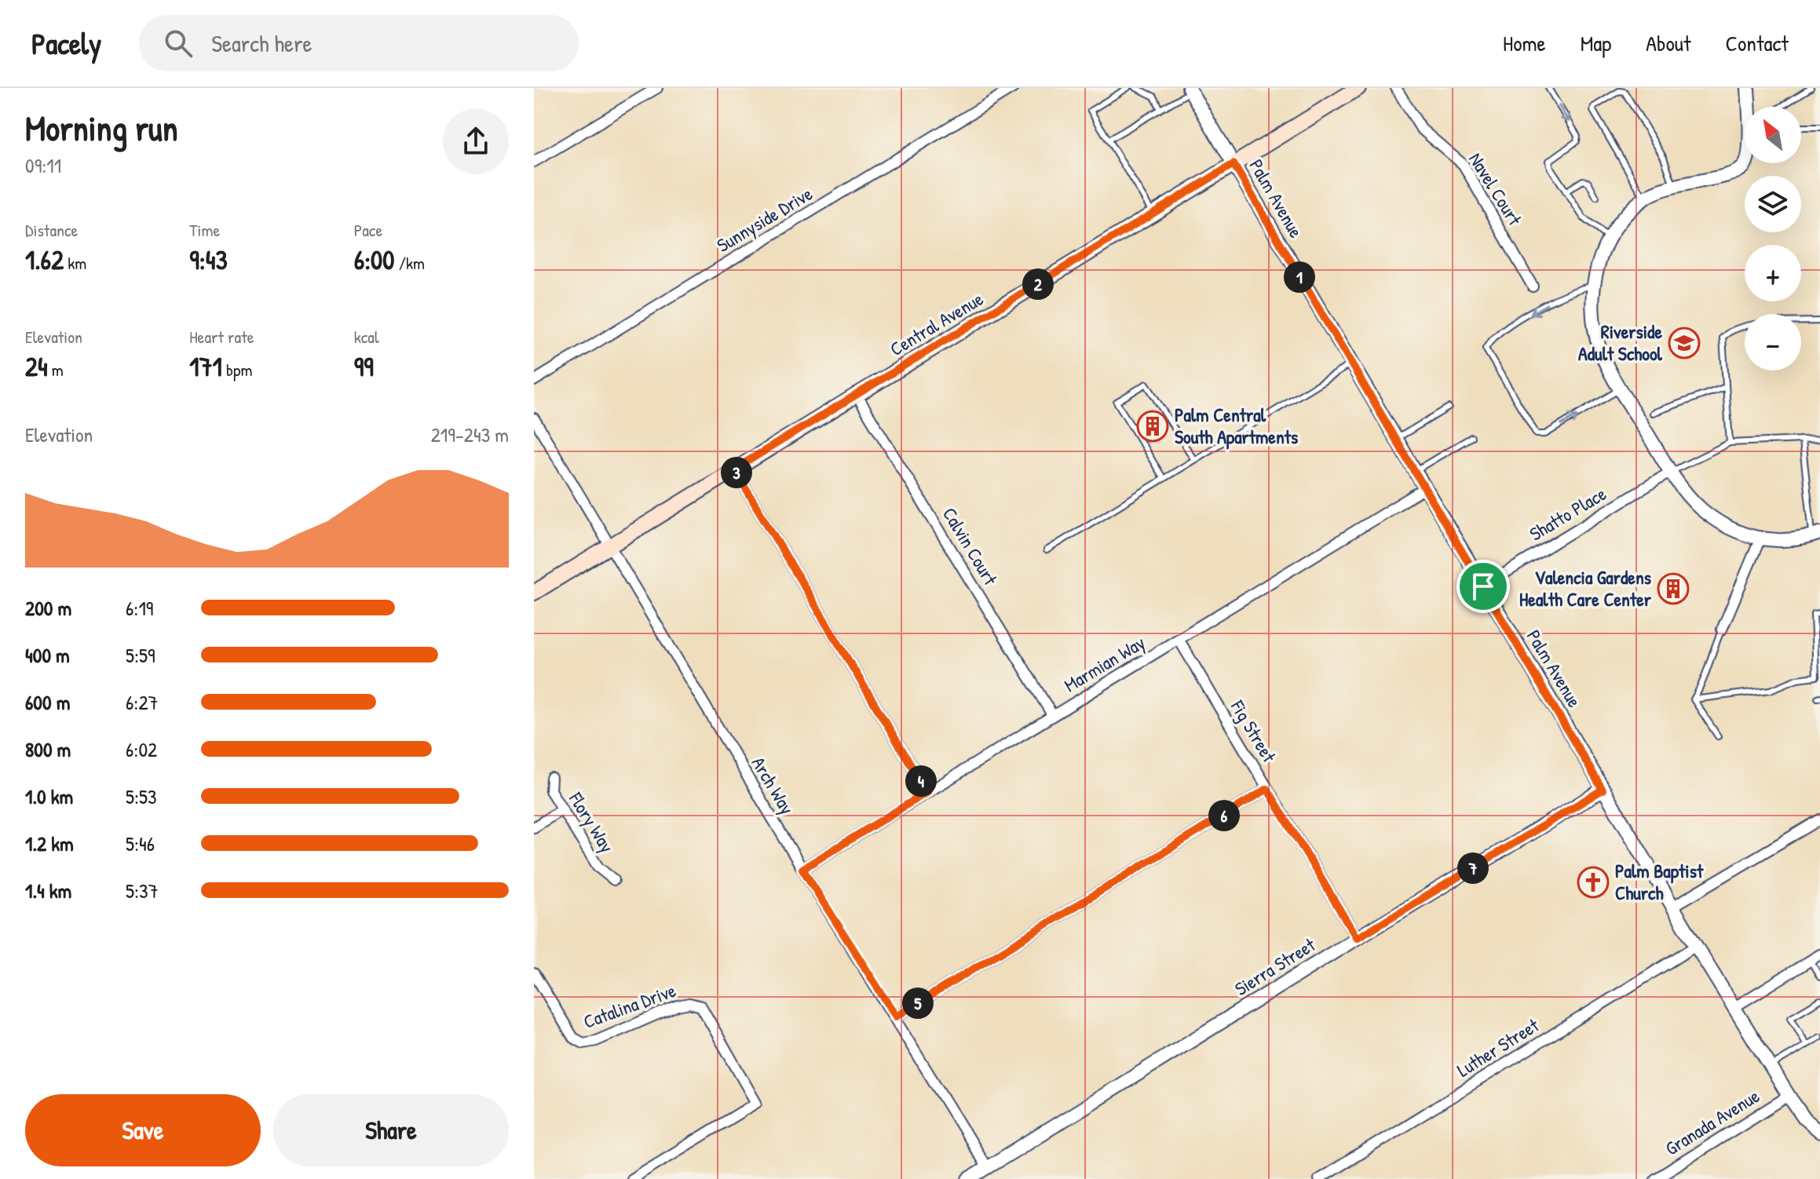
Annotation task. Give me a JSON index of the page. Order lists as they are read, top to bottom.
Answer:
{
  "streets": {
    "main road": ["Central Avenue"],
    "street": [
      "Navel Court",
      "Palm Avenue",
      "Sunnyside Drive",
      "Shatto Place",
      "Calvin Court",
      "Marmian Way",
      "Fig Street",
      "Arch Way",
      "Flory Way",
      "Sierra Street",
      "Catalina Drive",
      "Luther Street",
      "Granada Avenue"
    ]
  },
  "crossings": [
    ["Palm Avenue", "Central Avenue"],
    ["Palm Avenue", "Shatto Place"],
    ["Palm Avenue", "Marmian Way"],
    ["Palm Avenue", "Sierra Street"],
    ["Palm Avenue", "Luther Street"],
    ["Palm Avenue", "Granada Avenue"],
    ["Central Avenue", "Calvin Court"],
    ["Central Avenue", "Arch Way"],
    ["Calvin Court", "Marmian Way"],
    ["Marmian Way", "Fig Street"],
    ["Marmian Way", "Arch Way"],
    ["Fig Street", "Sierra Street"],
    ["Arch Way", "Sierra Street"]
  ],
  "places": {
    "school or university": ["Riverside Adult School"],
    "building": ["Palm Central South Apartments", "Valencia Gardens Health Care Center"],
    "church": ["Palm Baptist Church"]
  },
  "north": "top left",
  "page": {
    "header": "Pacely",
    "search": "Search here",
    "nav": [
      "Home",
      "Map",
      "About",
      "Contact"
    ],
    "heading": ["Morning run", "09:11"],
    "map_buttons": ["+", "−"],
    "stats": [
      ["Distance", "1.62 km"],
      ["Time", "9:43"],
      ["Pace", "6:00 /km"],
      ["Elevation", "24 m"],
      ["Heart rate", "171 bpm"],
      ["kcal", "99"]
    ],
    "pins": [
      "1",
      "2",
      "3",
      "4",
      "6",
      "7",
      "5"
    ],
    "chart": ["Elevation", "219–243 m"],
    "list": [
      {
        "name": "200 m",
        "note": "6:19"
      },
      {
        "name": "400 m",
        "note": "5:59"
      },
      {
        "name": "600 m",
        "note": "6:27"
      },
      {
        "name": "800 m",
        "note": "6:02"
      },
      {
        "name": "1.0 km",
        "note": "5:53"
      },
      {
        "name": "1.2 km",
        "note": "5:46"
      },
      {
        "name": "1.4 km",
        "note": "5:37"
      }
    ],
    "buttons": ["Save", "Share"]
  }
}
